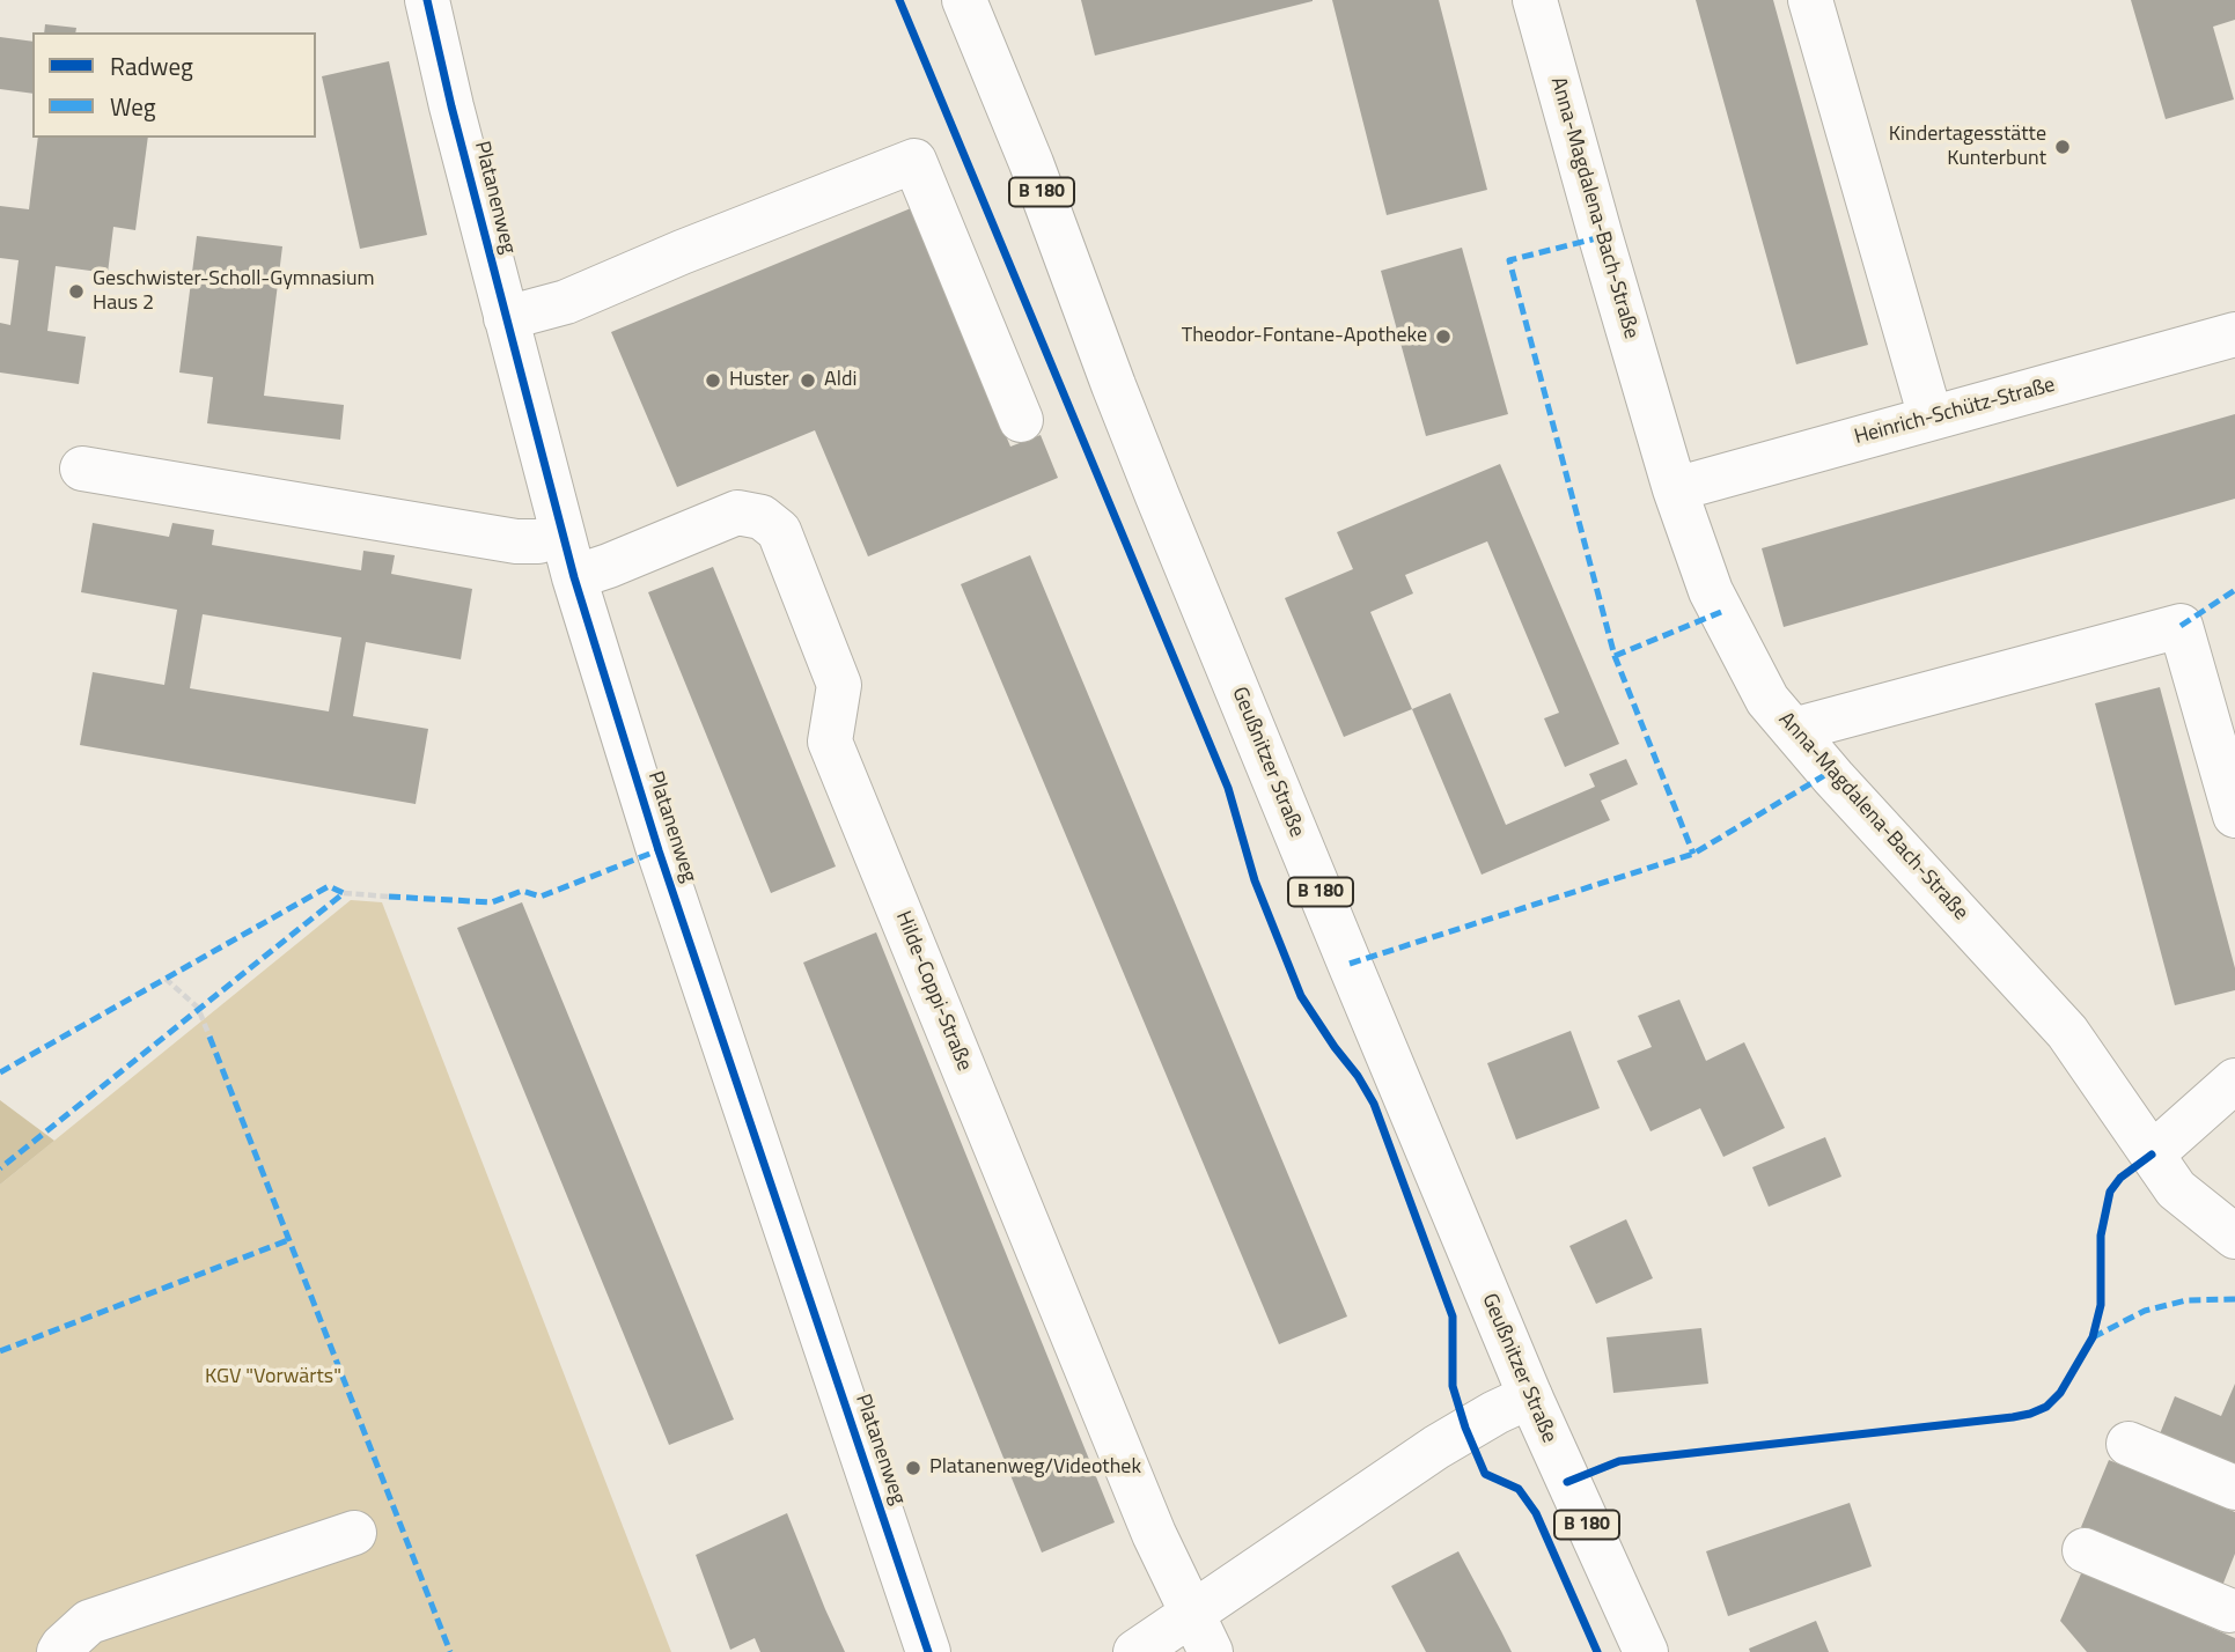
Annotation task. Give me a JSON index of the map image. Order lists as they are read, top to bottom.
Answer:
{
  "streets": {
    "street": [
      "B 180",
      "Platanenweg",
      "Anna-Magdalena-Bach-Straße",
      "Heinrich-Schütz-Straße",
      "Geußnitzer Straße",
      "Hilde-Coppi-Straße"
    ]
  },
  "crossings": [
    ["Platanenweg", "Hilde-Coppi-Straße"],
    ["Anna-Magdalena-Bach-Straße", "Heinrich-Schütz-Straße"]
  ],
  "parks": ["KGV \"Vorwärts\""],
  "places": [
    "Kindertagesstätte Kunterbunt",
    "Geschwister-Scholl-Gymnasium Haus 2",
    "Theodor-Fontane-Apotheke",
    "Huster",
    "Aldi",
    "Platanenweg/Videothek"
  ],
  "legend": ["Radweg", "Weg"]
}
